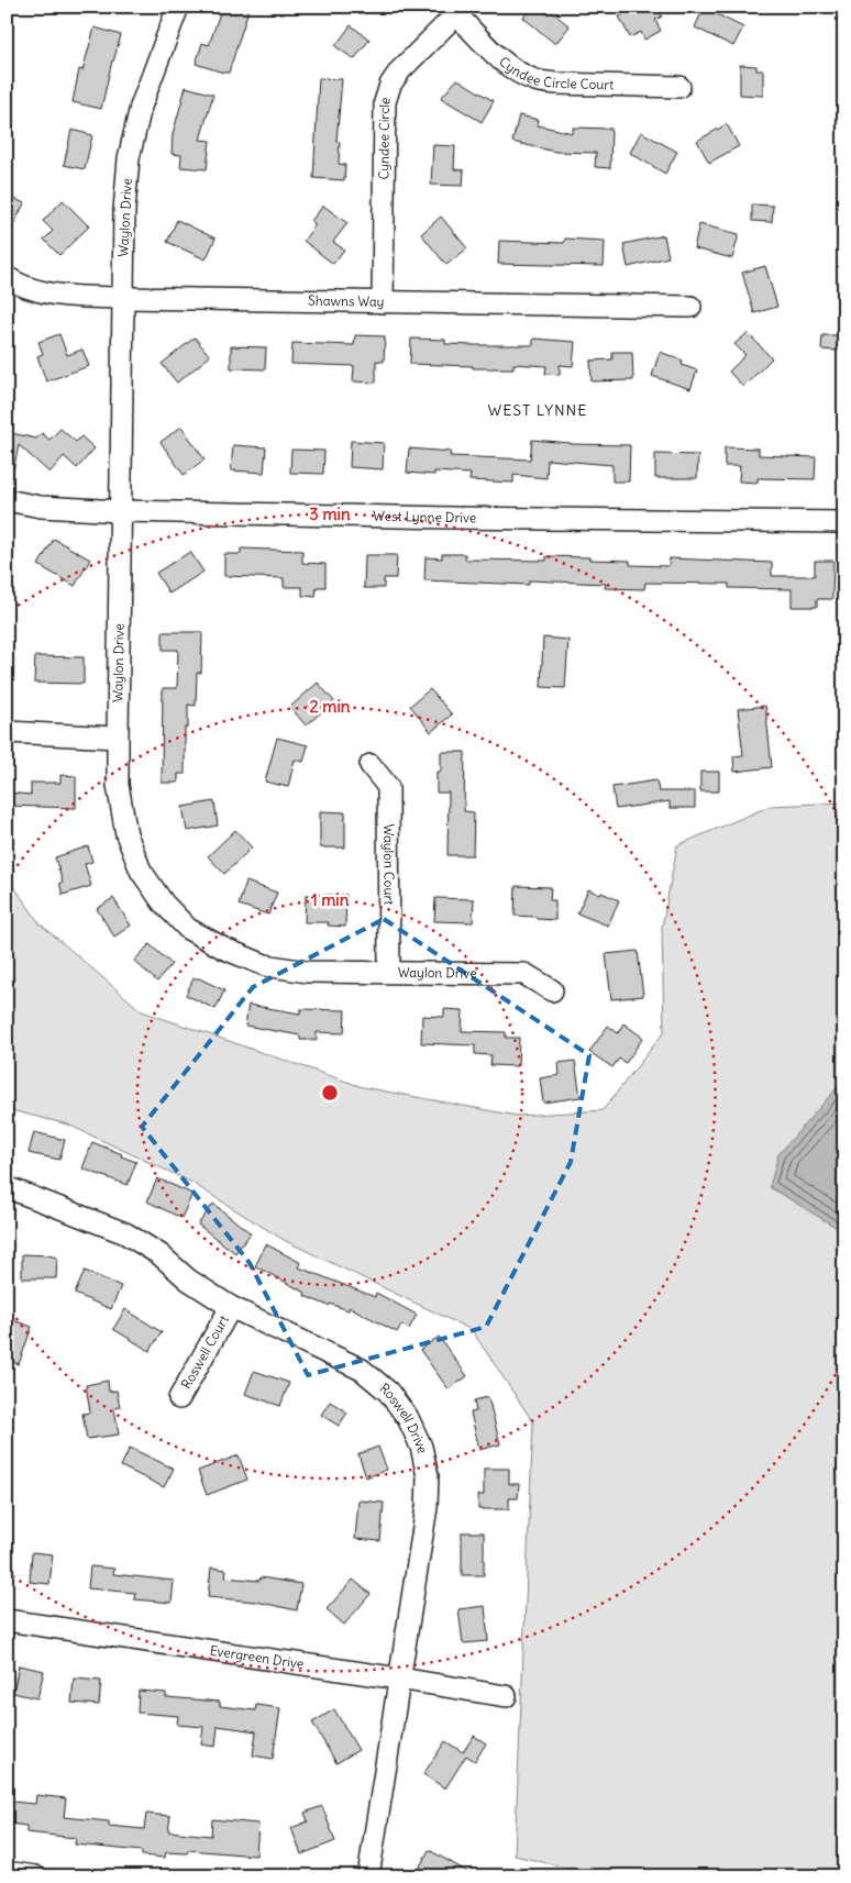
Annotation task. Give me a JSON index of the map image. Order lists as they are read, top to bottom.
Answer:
{
  "streets": {
    "street": [
      "Cyndee Circle Court",
      "Cyndee Circle",
      "Waylon Drive",
      "Shawns Way",
      "West Lynne Drive",
      "Waylon Court",
      "Roswell Court",
      "Roswell Drive",
      "Evergreen Drive"
    ]
  },
  "crossings": [
    ["Cyndee Circle Court", "Cyndee Circle"],
    ["Cyndee Circle", "Shawns Way"],
    ["Waylon Drive", "Shawns Way"],
    ["Waylon Drive", "West Lynne Drive"],
    ["Waylon Drive", "Waylon Court"],
    ["Roswell Court", "Roswell Drive"],
    ["Roswell Drive", "Evergreen Drive"]
  ],
  "districts": ["WEST LYNNE"],
  "rings": ["3 min", "2 min", "1 min"]
}
